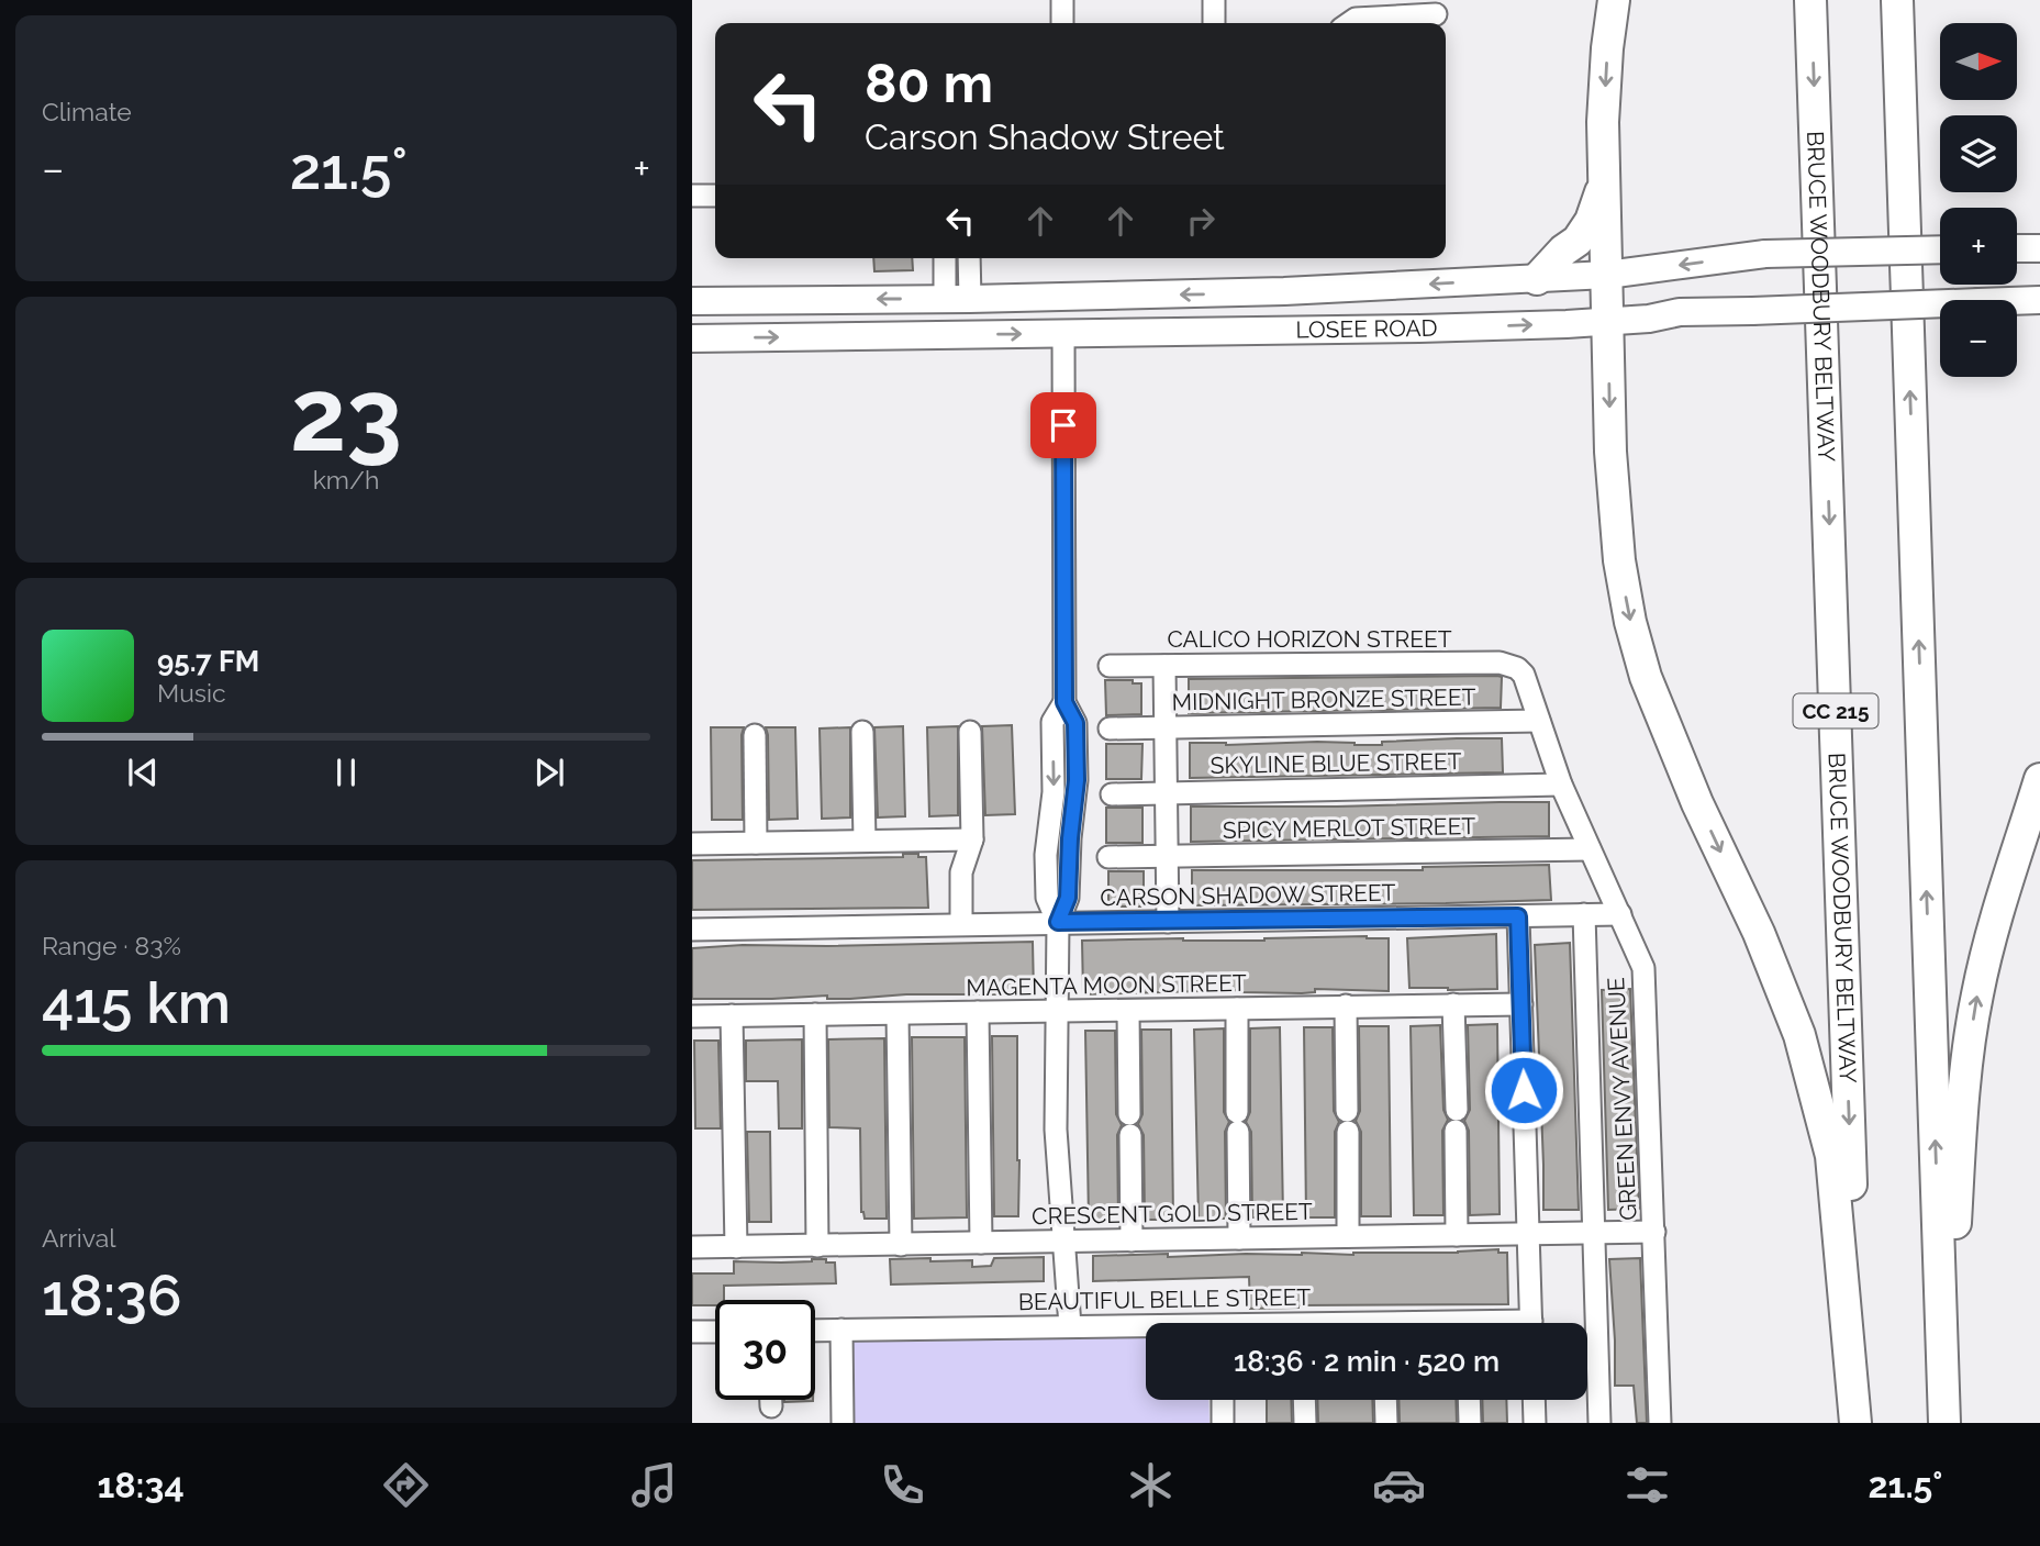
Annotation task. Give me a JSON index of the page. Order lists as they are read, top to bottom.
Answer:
{
  "streets": {
    "highway": ["BRUCE WOODBURY BELTWAY", "CC 215"],
    "main road": ["LOSEE ROAD"],
    "street": [
      "CALICO HORIZON STREET",
      "MIDNIGHT BRONZE STREET",
      "SKYLINE BLUE STREET",
      "SPICY MERLOT STREET",
      "CARSON SHADOW STREET",
      "MAGENTA MOON STREET",
      "GREEN ENVY AVENUE",
      "CRESCENT GOLD STREET",
      "BEAUTIFUL BELLE STREET"
    ]
  },
  "crossings": [
    ["CALICO HORIZON STREET", "GREEN ENVY AVENUE"],
    ["MIDNIGHT BRONZE STREET", "GREEN ENVY AVENUE"],
    ["SKYLINE BLUE STREET", "GREEN ENVY AVENUE"],
    ["SPICY MERLOT STREET", "GREEN ENVY AVENUE"],
    ["CARSON SHADOW STREET", "GREEN ENVY AVENUE"],
    ["GREEN ENVY AVENUE", "CRESCENT GOLD STREET"]
  ],
  "north": "right",
  "page": {
    "tile": [
      "Climate",
      ["23", "km/h"],
      ["Range · 83%", "415 km"],
      ["Arrival", "18:36"]
    ],
    "map_buttons": ["+", "−"],
    "turn": ["80 m", "Carson Shadow Street"],
    "heat": ["−", "21.5°", "+"],
    "song": ["95.7 FM", "Music"],
    "limit": "30",
    "trip": "18:36 · 2 min · 520 m",
    "tabs": ["18:34", "21.5°"]
  }
}
